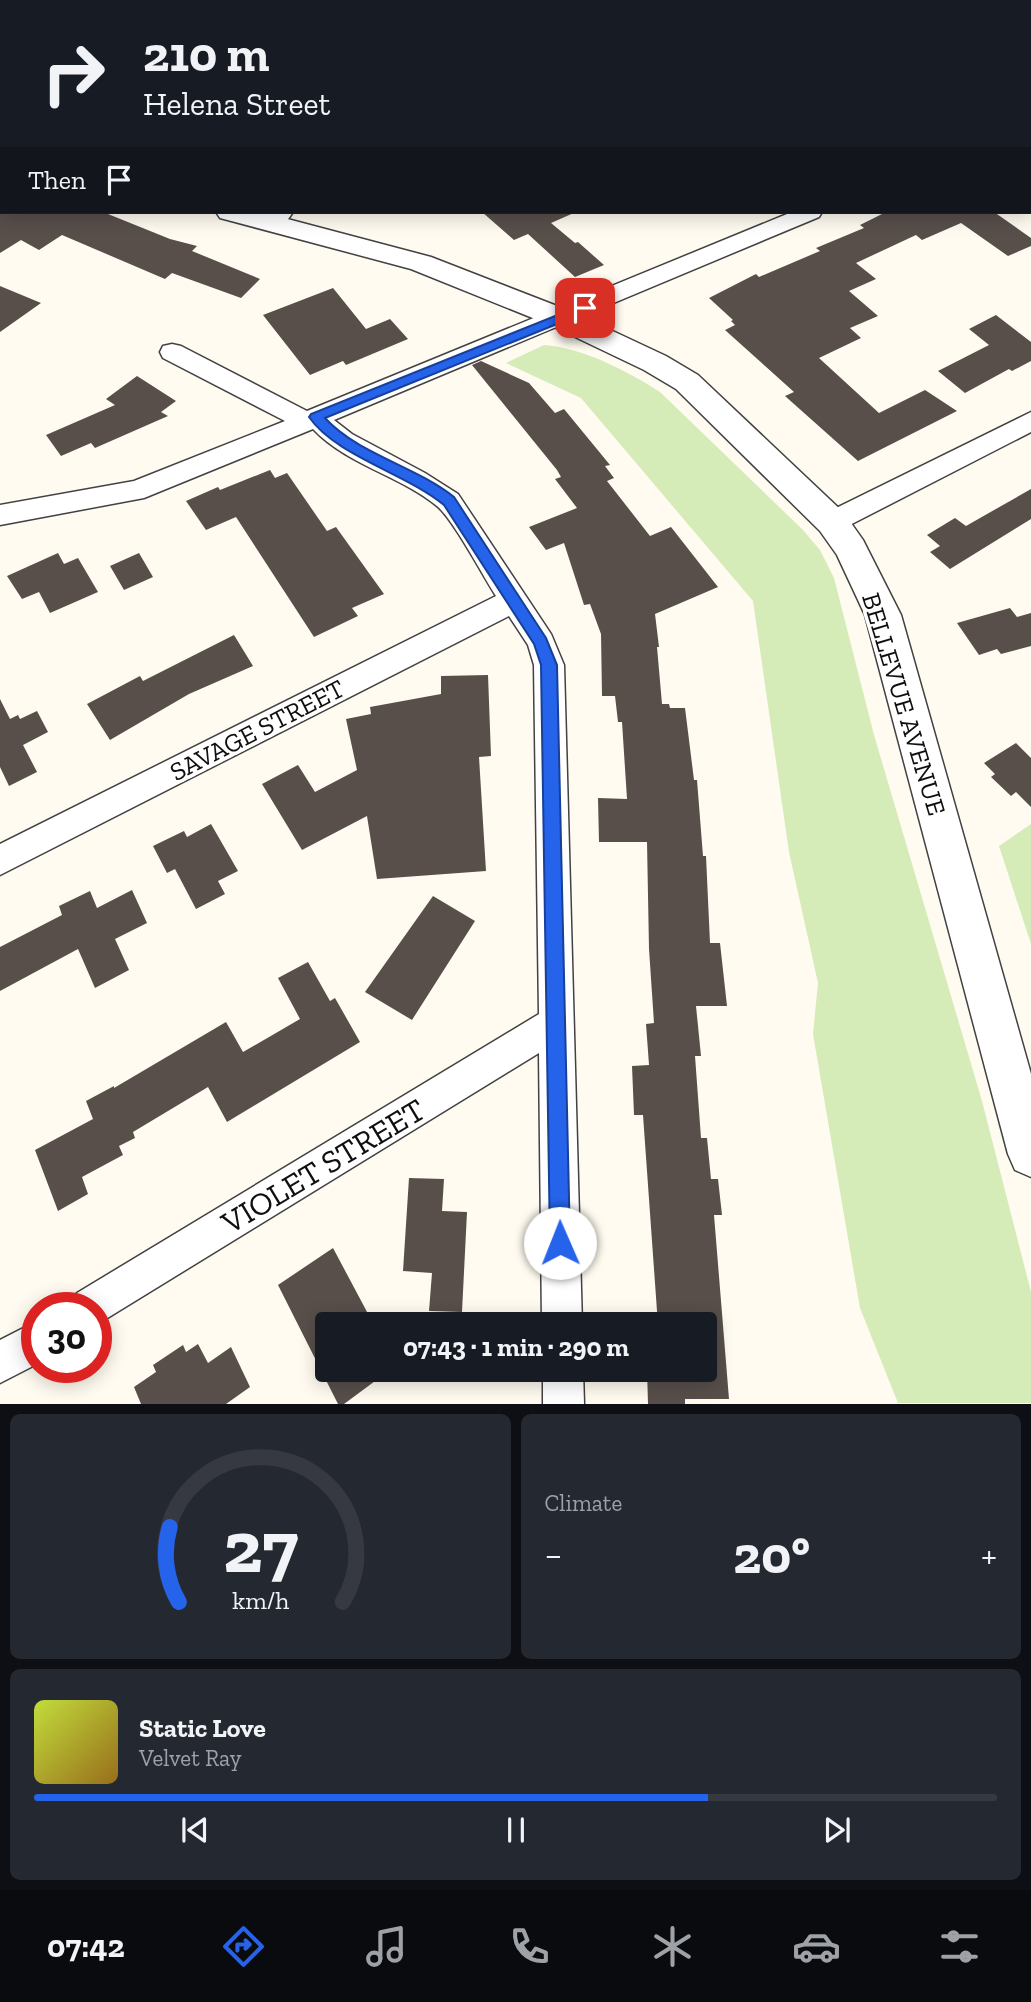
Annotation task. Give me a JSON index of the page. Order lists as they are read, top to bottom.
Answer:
{
  "streets": {
    "street": ["BELLEVUE AVENUE", "SAVAGE STREET", "VIOLET STREET"]
  },
  "page": {
    "turn": ["210 m", "Helena Street"],
    "then": "Then",
    "limit": "30",
    "trip": "07:43 · 1 min · 290 m",
    "tile": "Climate",
    "heat": ["−", "20°", "+"],
    "song": ["Static Love", "Velvet Ray"],
    "tabs": "07:42",
    "gauge": ["27", "km/h"]
  }
}
